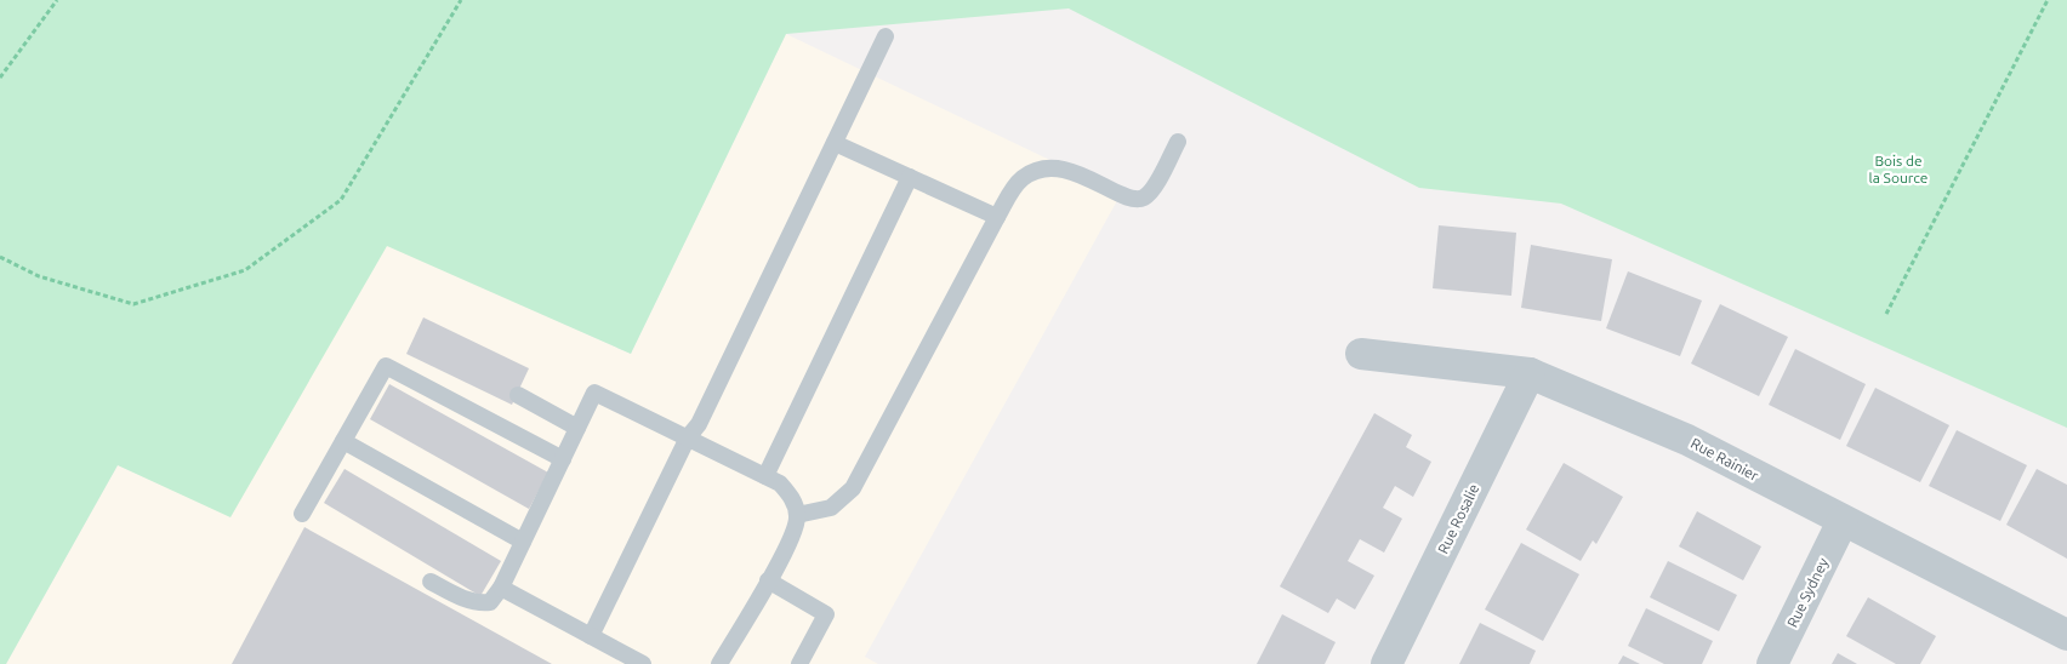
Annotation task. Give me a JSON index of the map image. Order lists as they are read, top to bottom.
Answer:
{
  "streets": {
    "street": ["Rue Rainier", "Rue Rosalie", "Rue Sydney"]
  },
  "crossings": [
    ["Rue Rainier", "Rue Rosalie"],
    ["Rue Rainier", "Rue Sydney"]
  ],
  "parks": ["Bois de la Source"]
}
